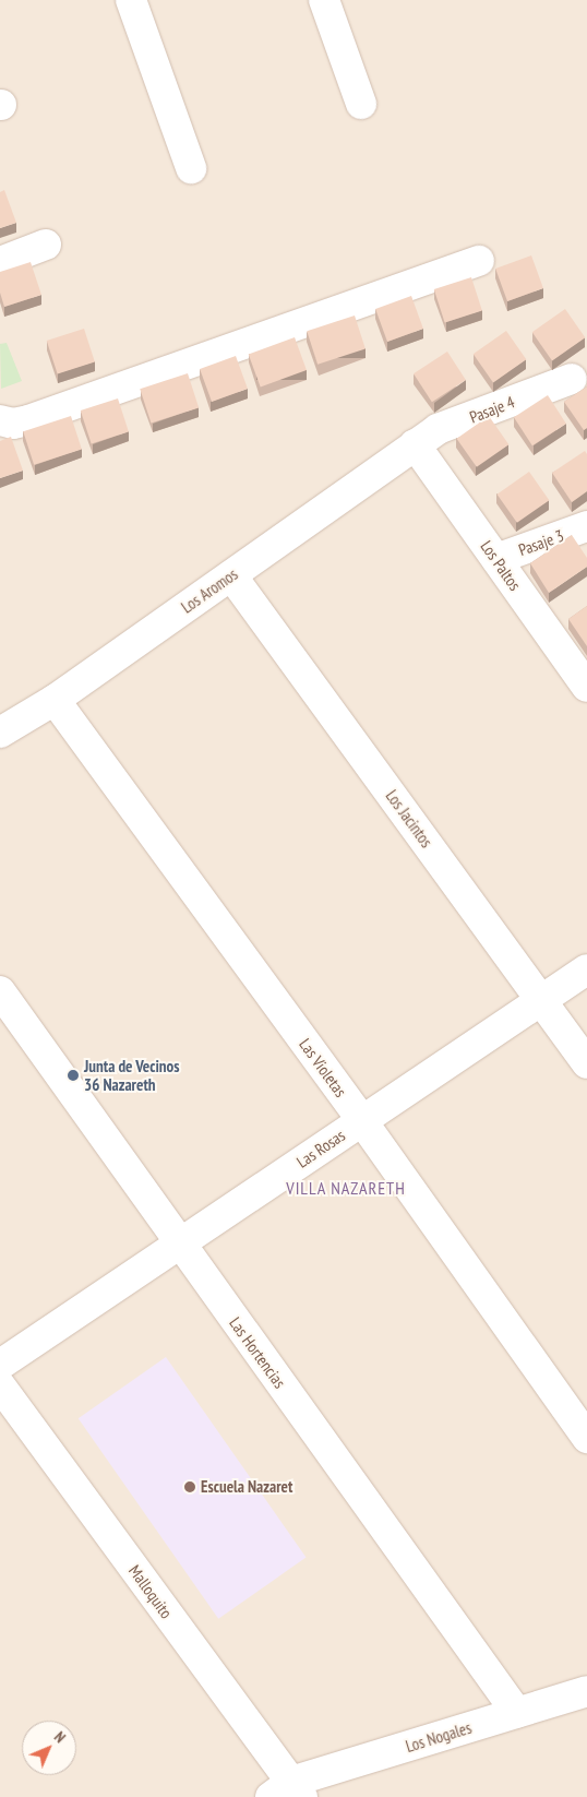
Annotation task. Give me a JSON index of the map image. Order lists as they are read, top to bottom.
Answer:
{
  "streets": {
    "street": [
      "Pasaje 4",
      "Pasaje 3",
      "Los Paltos",
      "Los Aromos",
      "Los Jacintos",
      "Las Violetas",
      "Las Rosas",
      "Las Hortencias",
      "Malloquito",
      "Los Nogales"
    ]
  },
  "crossings": [
    ["Pasaje 4", "Los Paltos"],
    ["Pasaje 4", "Los Aromos"],
    ["Pasaje 3", "Los Paltos"],
    ["Los Paltos", "Los Aromos"],
    ["Los Aromos", "Los Jacintos"],
    ["Los Aromos", "Las Violetas"],
    ["Los Jacintos", "Las Rosas"],
    ["Las Violetas", "Las Rosas"],
    ["Las Rosas", "Las Hortencias"],
    ["Las Hortencias", "Los Nogales"],
    ["Malloquito", "Los Nogales"]
  ],
  "districts": ["VILLA NAZARETH"],
  "places": ["Junta de Vecinos 36 Nazareth", "Escuela Nazaret"],
  "north": "top right"
}
